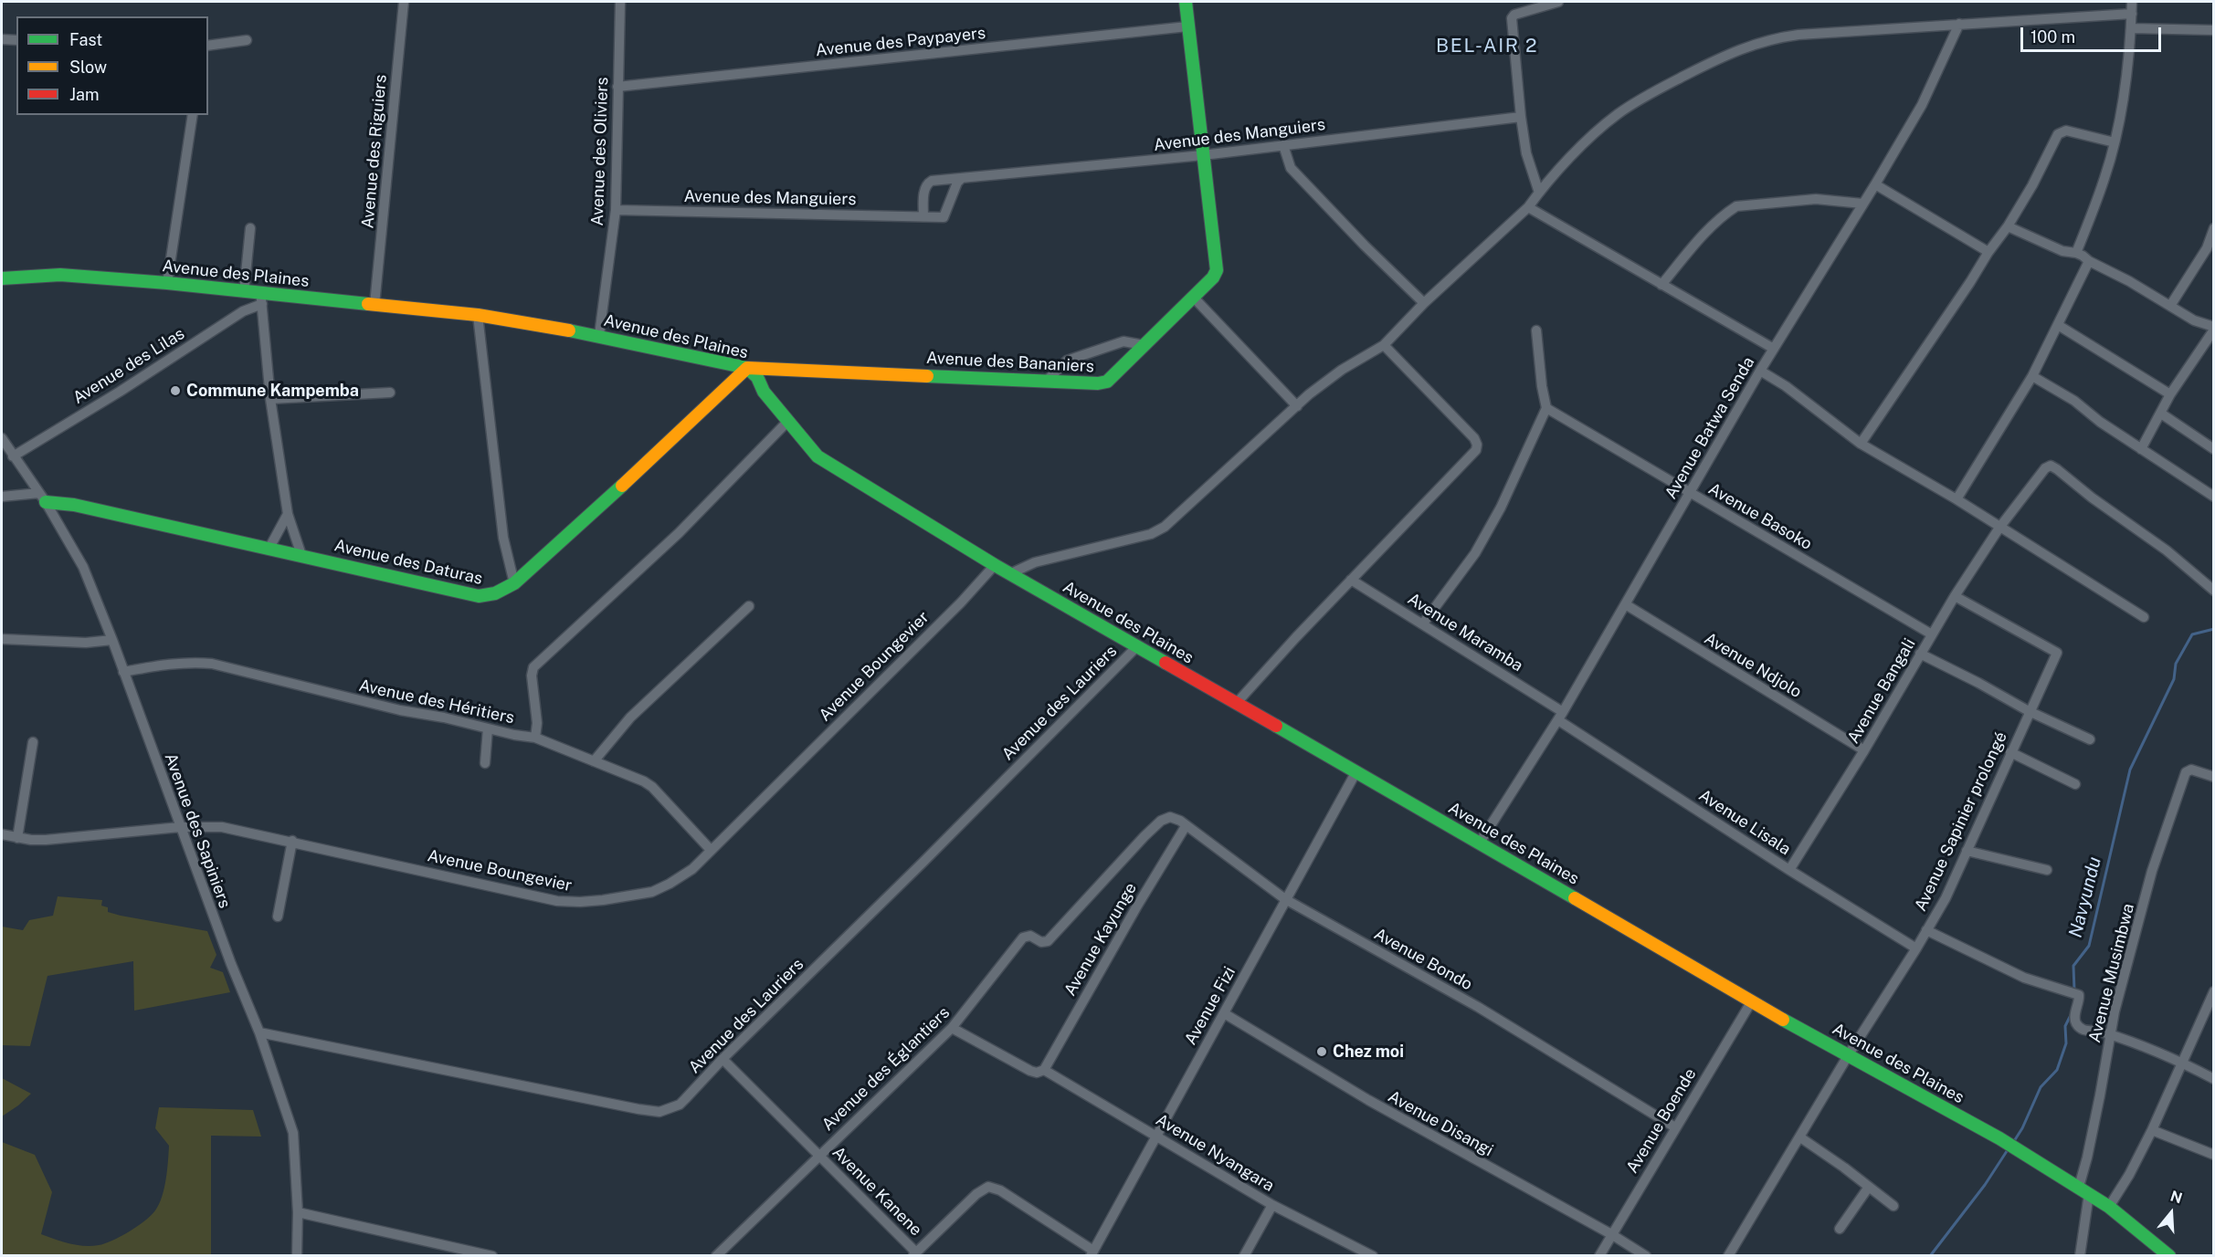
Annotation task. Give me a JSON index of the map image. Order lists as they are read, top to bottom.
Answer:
{
  "streets": {
    "street": [
      "Avenue des Paypayers",
      "Avenue des Manguiers",
      "Avenue des Riguiers",
      "Avenue des Oliviers",
      "Avenue des Plaines",
      "Avenue des Bananiers",
      "Avenue des Lilas",
      "Avenue Batwa Senda",
      "Avenue Basoko",
      "Avenue des Daturas",
      "Avenue Maramba",
      "Avenue Ndjolo",
      "Avenue Boungevier",
      "Avenue Bangali",
      "Avenue des Héritiers",
      "Avenue des Lauriers",
      "Avenue Sapinier prolongé",
      "Avenue Lisala",
      "Avenue des Sapiniers",
      "Avenue Kayunge",
      "Avenue Bondo",
      "Avenue Musimbwa",
      "Avenue Fizi",
      "Avenue des Églantiers",
      "Avenue Boende",
      "Avenue Disangi",
      "Avenue Nyangara",
      "Avenue Kanene"
    ]
  },
  "crossings": [
    ["Avenue des Paypayers", "Avenue des Oliviers"],
    ["Avenue des Paypayers", "Avenue des Bananiers"],
    ["Avenue des Manguiers", "Avenue des Oliviers"],
    ["Avenue des Manguiers", "Avenue des Bananiers"],
    ["Avenue des Riguiers", "Avenue des Plaines"],
    ["Avenue des Oliviers", "Avenue des Plaines"],
    ["Avenue des Plaines", "Avenue des Bananiers"],
    ["Avenue des Plaines", "Avenue des Lilas"],
    ["Avenue des Plaines", "Avenue Batwa Senda"],
    ["Avenue des Plaines", "Avenue des Daturas"],
    ["Avenue des Plaines", "Avenue Boungevier"],
    ["Avenue des Plaines", "Avenue des Lauriers"],
    ["Avenue des Plaines", "Avenue Sapinier prolongé"],
    ["Avenue des Plaines", "Avenue Musimbwa"],
    ["Avenue des Plaines", "Avenue Fizi"],
    ["Avenue des Plaines", "Avenue Boende"],
    ["Avenue des Bananiers", "Avenue des Daturas"],
    ["Avenue des Lilas", "Avenue des Sapiniers"],
    ["Avenue Batwa Senda", "Avenue Basoko"],
    ["Avenue Batwa Senda", "Avenue Maramba"],
    ["Avenue Batwa Senda", "Avenue Ndjolo"],
    ["Avenue Batwa Senda", "Avenue Lisala"],
    ["Avenue Basoko", "Avenue Bangali"],
    ["Avenue des Daturas", "Avenue des Sapiniers"],
    ["Avenue Maramba", "Avenue Lisala"],
    ["Avenue Ndjolo", "Avenue Bangali"],
    ["Avenue Boungevier", "Avenue des Héritiers"],
    ["Avenue Boungevier", "Avenue des Sapiniers"],
    ["Avenue Bangali", "Avenue Sapinier prolongé"],
    ["Avenue Bangali", "Avenue Lisala"],
    ["Avenue des Héritiers", "Avenue des Sapiniers"],
    ["Avenue des Lauriers", "Avenue des Sapiniers"],
    ["Avenue des Lauriers", "Avenue Kanene"],
    ["Avenue Sapinier prolongé", "Avenue Lisala"],
    ["Avenue Kayunge", "Avenue Bondo"],
    ["Avenue Kayunge", "Avenue Nyangara"],
    ["Avenue Bondo", "Avenue Fizi"],
    ["Avenue Bondo", "Avenue des Églantiers"],
    ["Avenue Bondo", "Avenue Boende"],
    ["Avenue Fizi", "Avenue Disangi"],
    ["Avenue Fizi", "Avenue Nyangara"],
    ["Avenue des Églantiers", "Avenue Nyangara"],
    ["Avenue des Églantiers", "Avenue Kanene"],
    ["Avenue Boende", "Avenue Disangi"]
  ],
  "districts": ["BEL-AIR 2"],
  "water": ["Navyundu"],
  "places": ["Commune Kampemba", "Chez moi"],
  "legend": ["Fast", "Slow", "Jam"],
  "scale_bar": "100 m",
  "north": "top"
}
